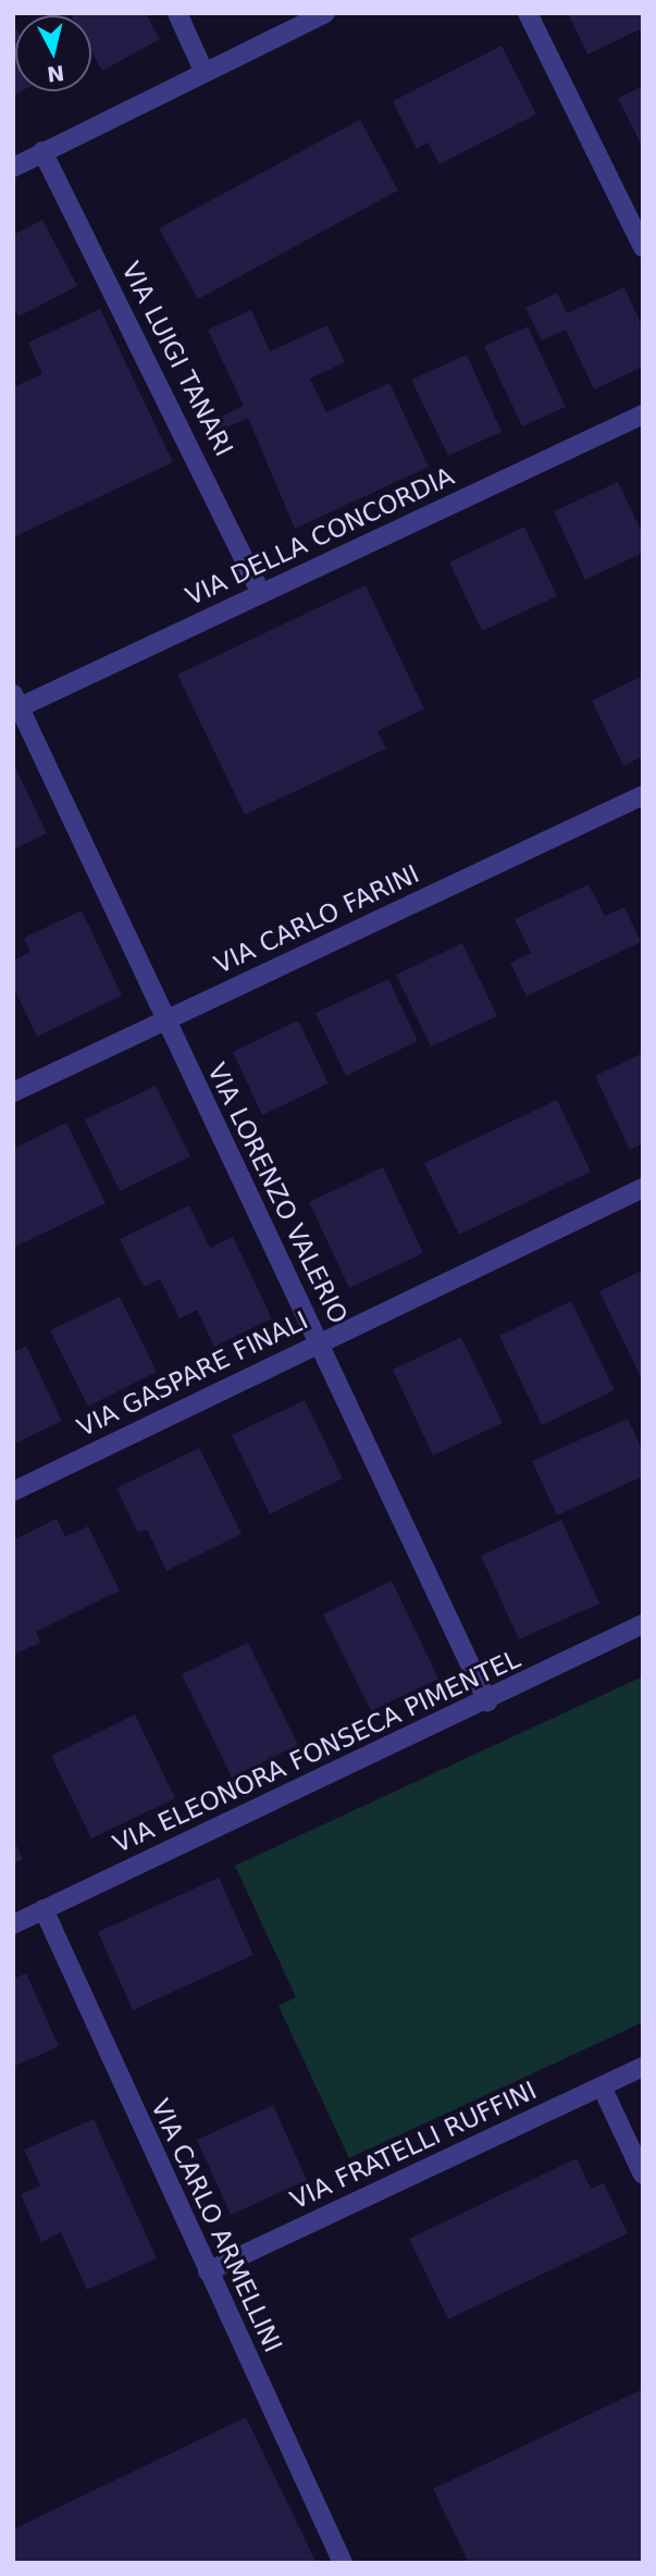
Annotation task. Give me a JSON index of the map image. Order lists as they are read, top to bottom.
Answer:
{
  "streets": {
    "street": [
      "VIA LUIGI TANARI",
      "VIA DELLA CONCORDIA",
      "VIA CARLO FARINI",
      "VIA LORENZO VALERIO",
      "VIA GASPARE FINALI",
      "VIA ELEONORA FONSECA PIMENTEL",
      "VIA FRATELLI RUFFINI",
      "VIA CARLO ARMELLINI"
    ]
  },
  "crossings": [
    ["VIA LUIGI TANARI", "VIA DELLA CONCORDIA"],
    ["VIA DELLA CONCORDIA", "VIA LORENZO VALERIO"],
    ["VIA CARLO FARINI", "VIA LORENZO VALERIO"],
    ["VIA LORENZO VALERIO", "VIA GASPARE FINALI"],
    ["VIA LORENZO VALERIO", "VIA ELEONORA FONSECA PIMENTEL"],
    ["VIA ELEONORA FONSECA PIMENTEL", "VIA CARLO ARMELLINI"],
    ["VIA FRATELLI RUFFINI", "VIA CARLO ARMELLINI"]
  ],
  "north": "bottom"
}
